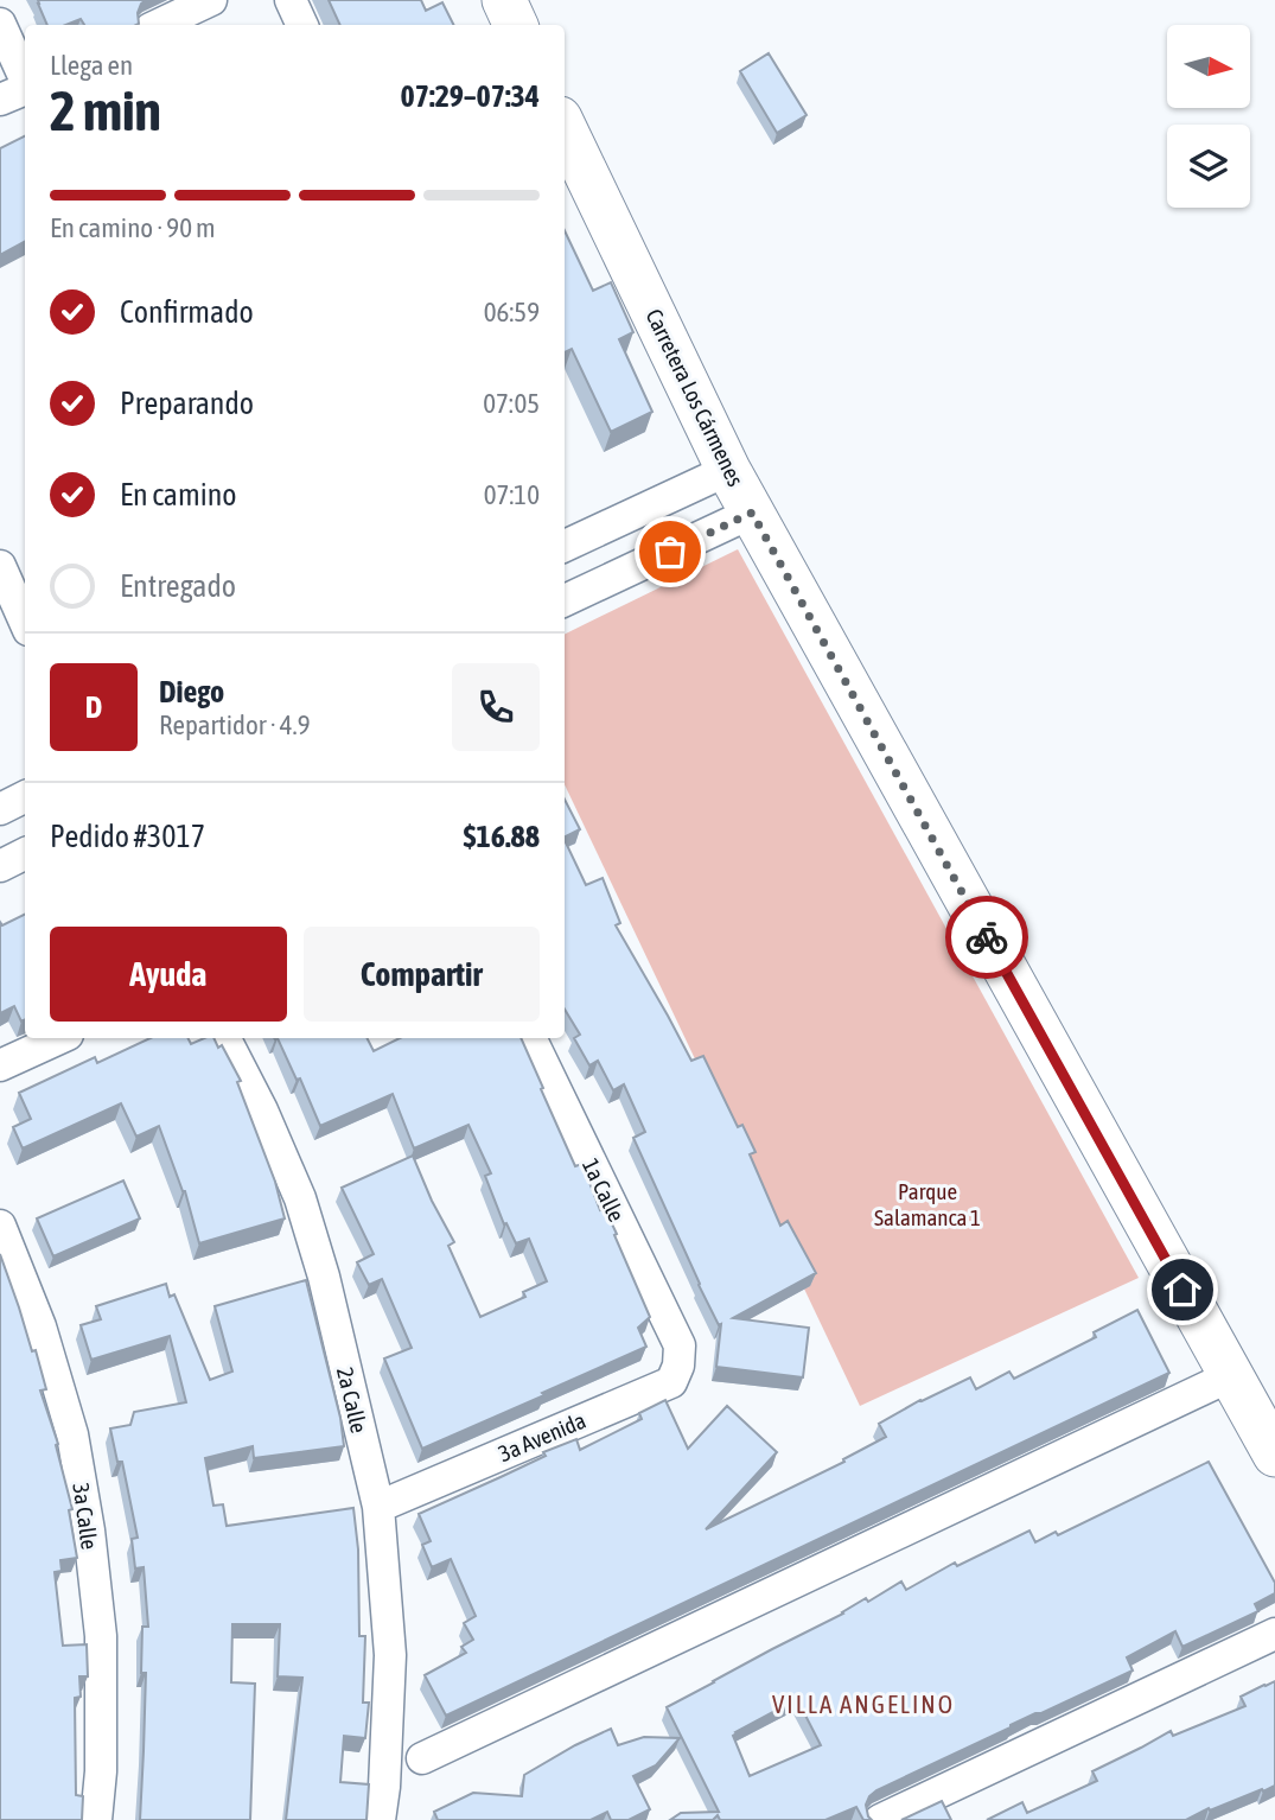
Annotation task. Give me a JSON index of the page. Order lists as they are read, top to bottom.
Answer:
{
  "streets": {
    "main road": ["Carretera Los Cármenes"],
    "street": [
      "1a Calle",
      "2a Calle",
      "3a Avenida",
      "3a Calle"
    ]
  },
  "crossings": [
    ["1a Calle", "3a Avenida"],
    ["2a Calle", "3a Avenida"]
  ],
  "districts": ["VILLA ANGELINO"],
  "parks": ["Parque Salamanca 1"],
  "north": "right",
  "page": {
    "heading": ["2 min", "Llega en", "07:29–07:34"],
    "panel": [
      "Diego",
      "Repartidor · 4.9",
      "Pedido #3017",
      "$16.88"
    ],
    "bar": "En camino · 90 m",
    "list": [
      ["Confirmado", "06:59"],
      ["Preparando", "07:05"],
      ["En camino", "07:10"],
      "Entregado"
    ],
    "round": "D",
    "buttons": ["Ayuda", "Compartir"]
  }
}
